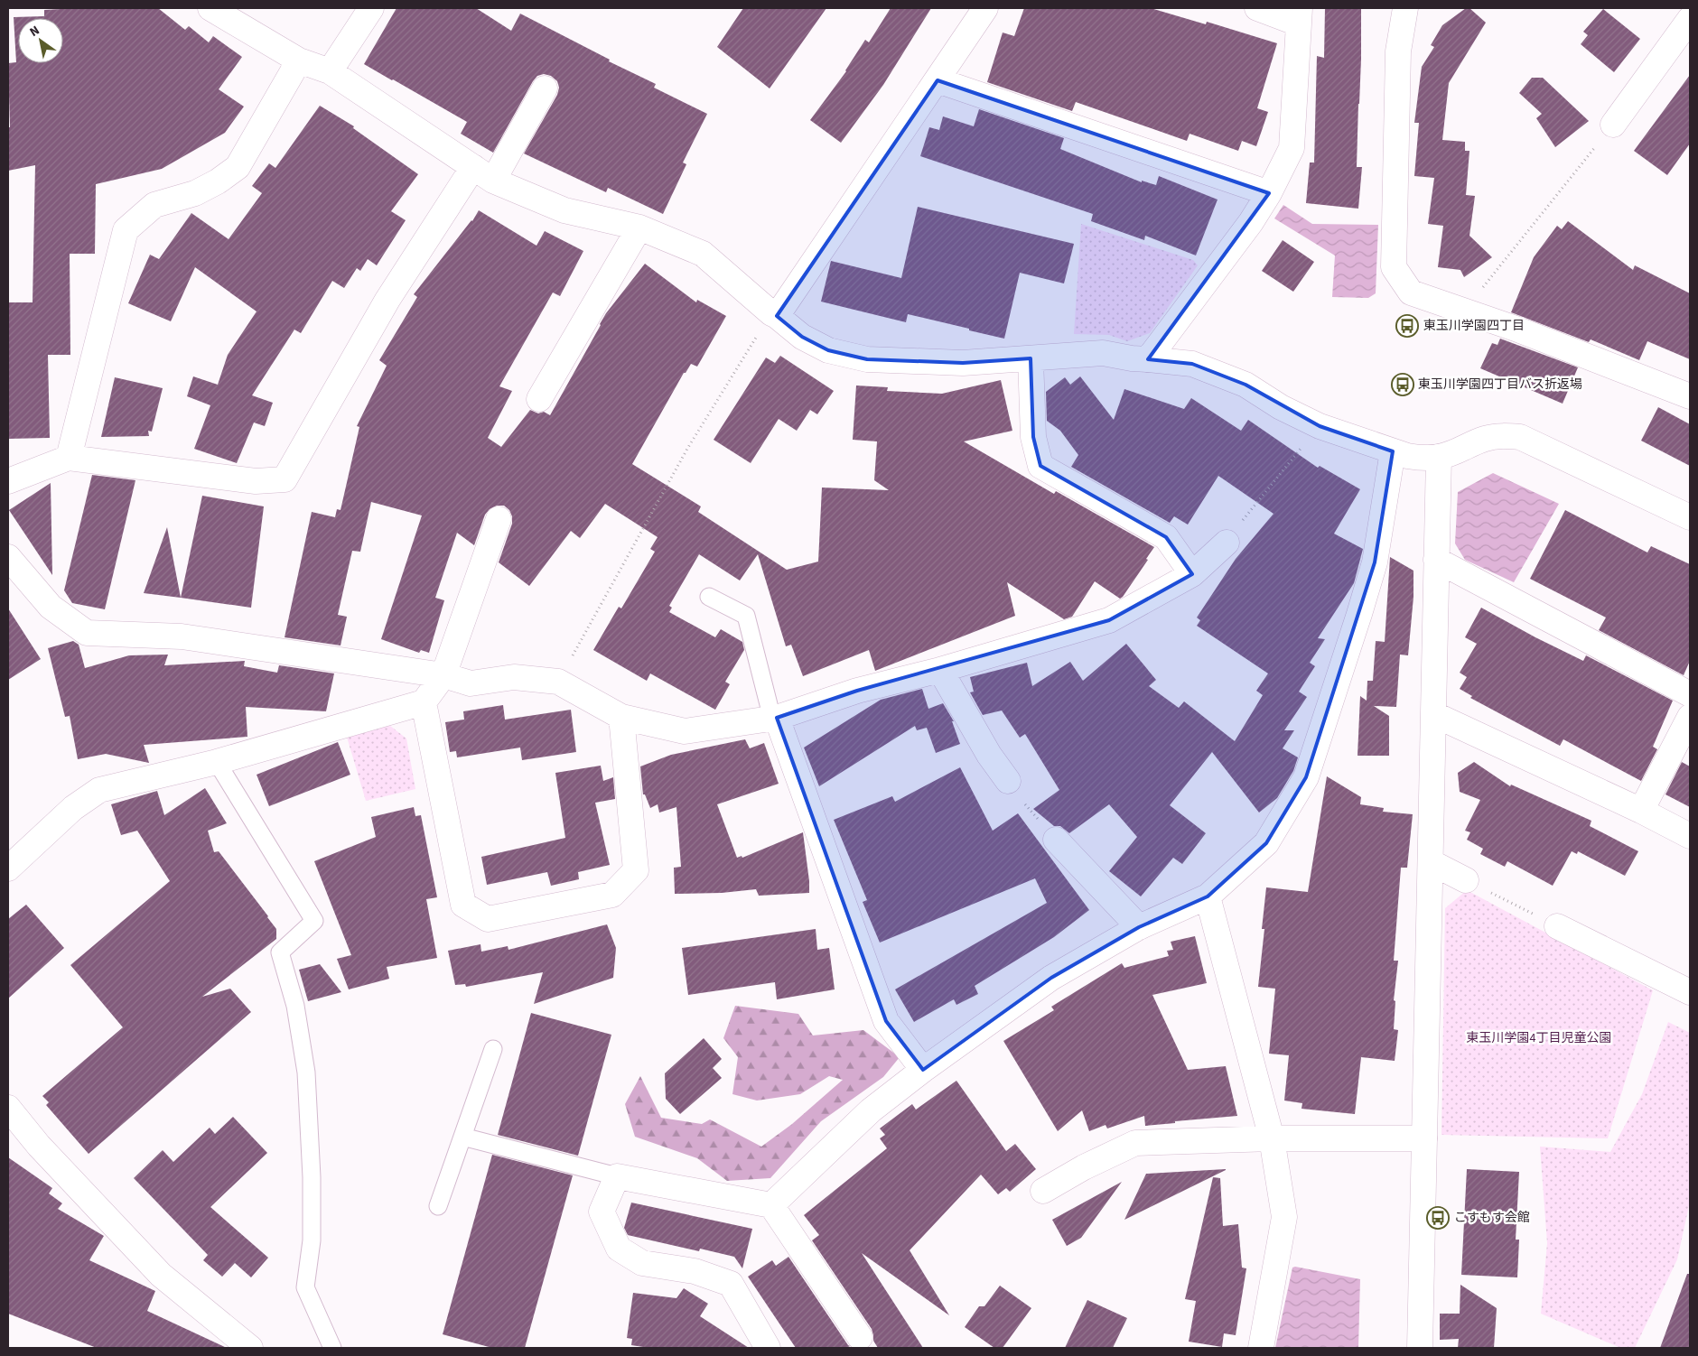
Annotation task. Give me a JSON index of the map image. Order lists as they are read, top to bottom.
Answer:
{
  "parks": ["東玉川学園4丁目児童公園"],
  "places": {
    "bus stop": ["東玉川学園四丁目", "東玉川学園四丁目バス折返場", "こすもす会館"]
  },
  "north": "top left"
}
